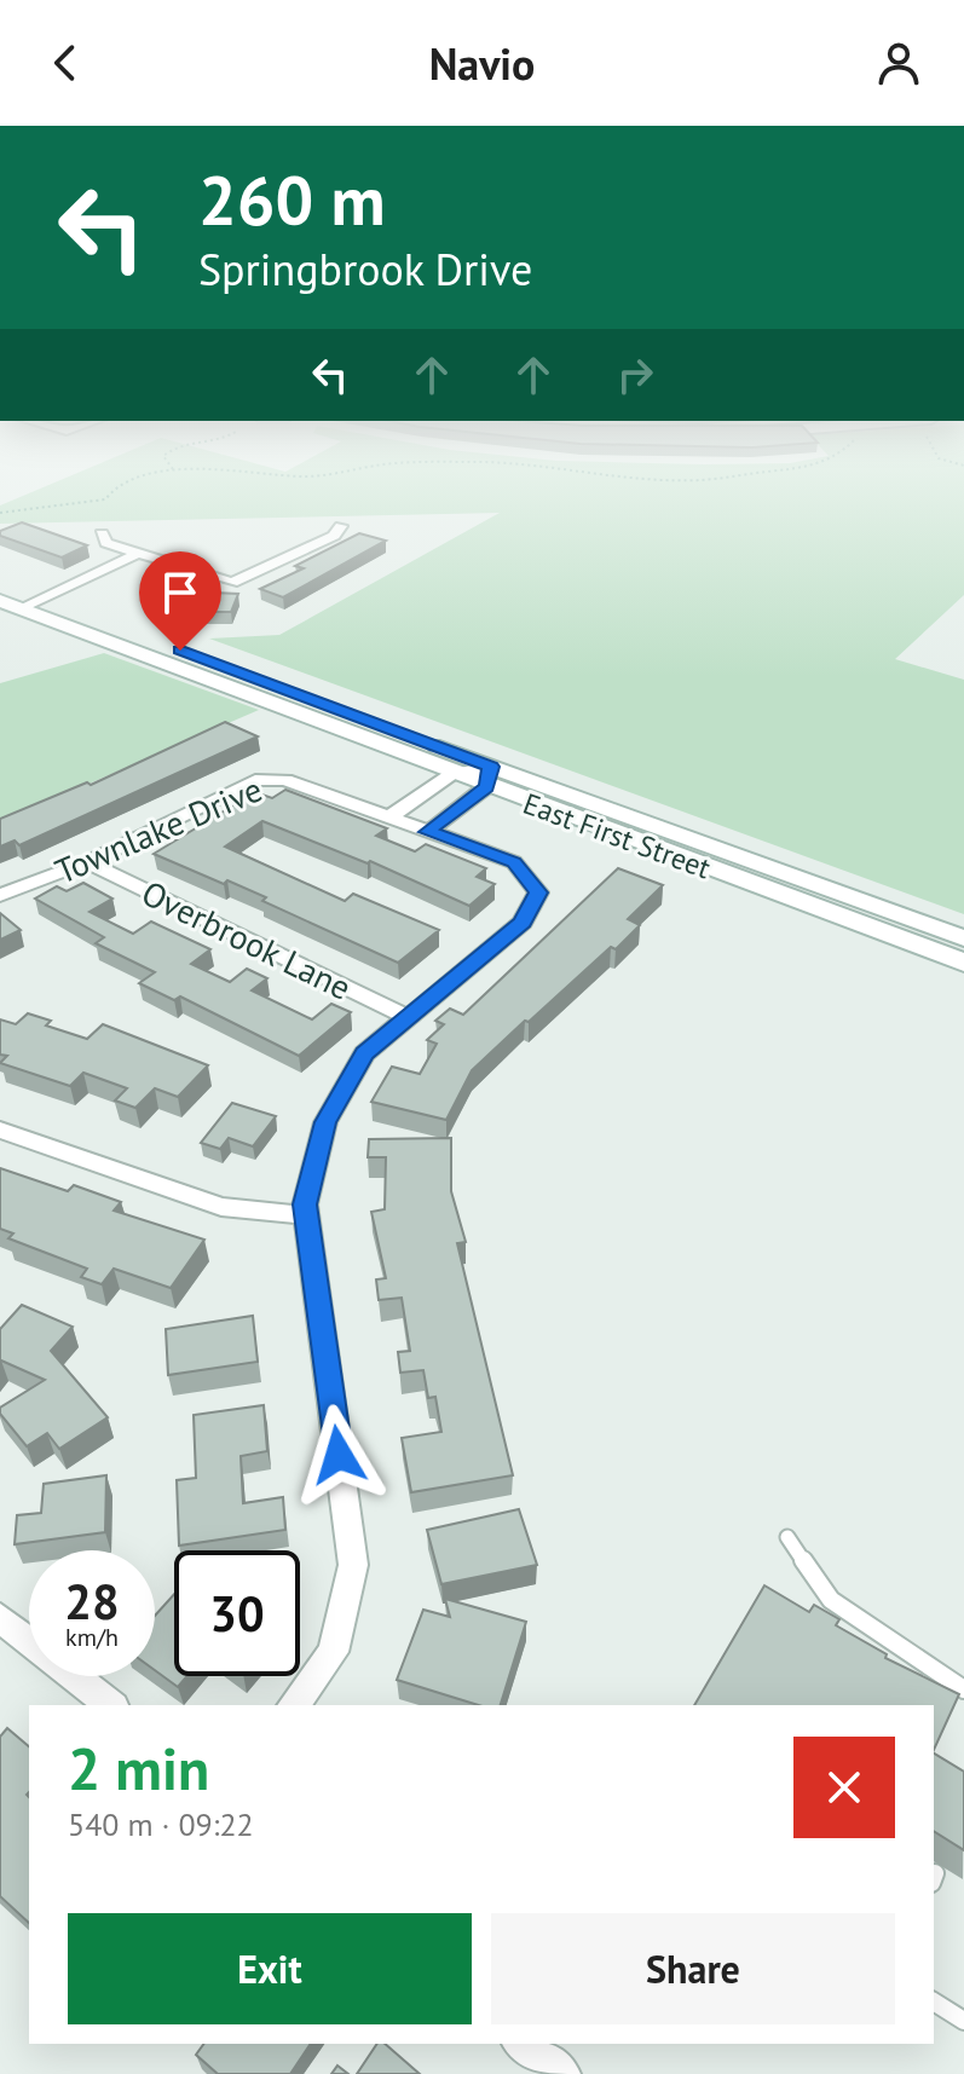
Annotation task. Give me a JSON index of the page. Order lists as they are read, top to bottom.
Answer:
{
  "streets": {
    "main road": ["East First Street"],
    "street": ["Townlake Drive", "Overbrook Lane"]
  },
  "crossings": [
    ["Townlake Drive", "Overbrook Lane"]
  ],
  "page": {
    "header": "Navio",
    "turn": ["260 m", "Springbrook Drive"],
    "speed": "28 km/h",
    "limit": "30",
    "heading": ["2 min", "540 m · 09:22"],
    "buttons": ["Exit", "Share"]
  }
}
